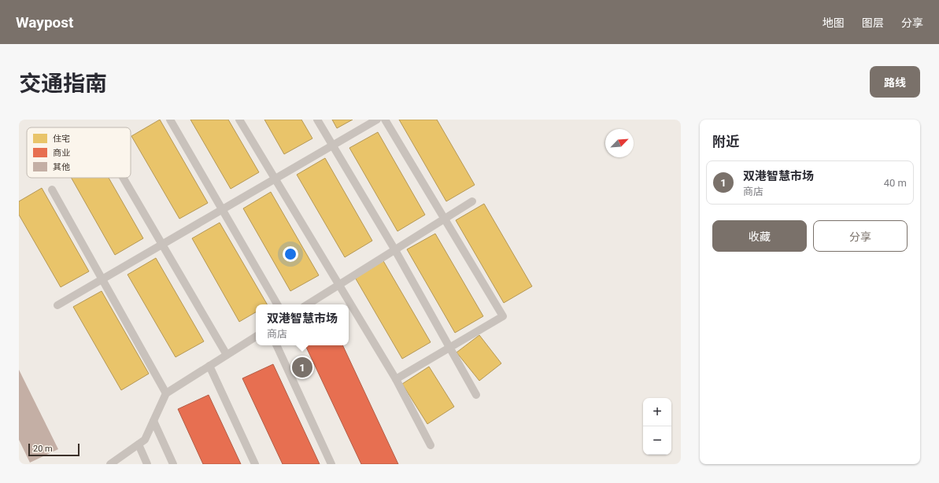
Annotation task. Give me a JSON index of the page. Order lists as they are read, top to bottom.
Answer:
{
  "legend": ["住宅", "商业", "其他"],
  "scale_bar": "20 m",
  "north": "top right",
  "page": {
    "header": "Waypost",
    "nav": ["地图", "图层", "分享"],
    "title": "交通指南",
    "buttons": [
      "路线",
      ["收藏", "分享"]
    ],
    "heading": "附近",
    "list": [
      {
        "mark": "1",
        "name": "双港智慧市场",
        "note": "商店",
        "value": "40 m"
      }
    ],
    "popup": ["双港智慧市场", "商店"],
    "pins": "1",
    "map_buttons": ["+", "−"],
    "scale": "20 m"
  }
}
